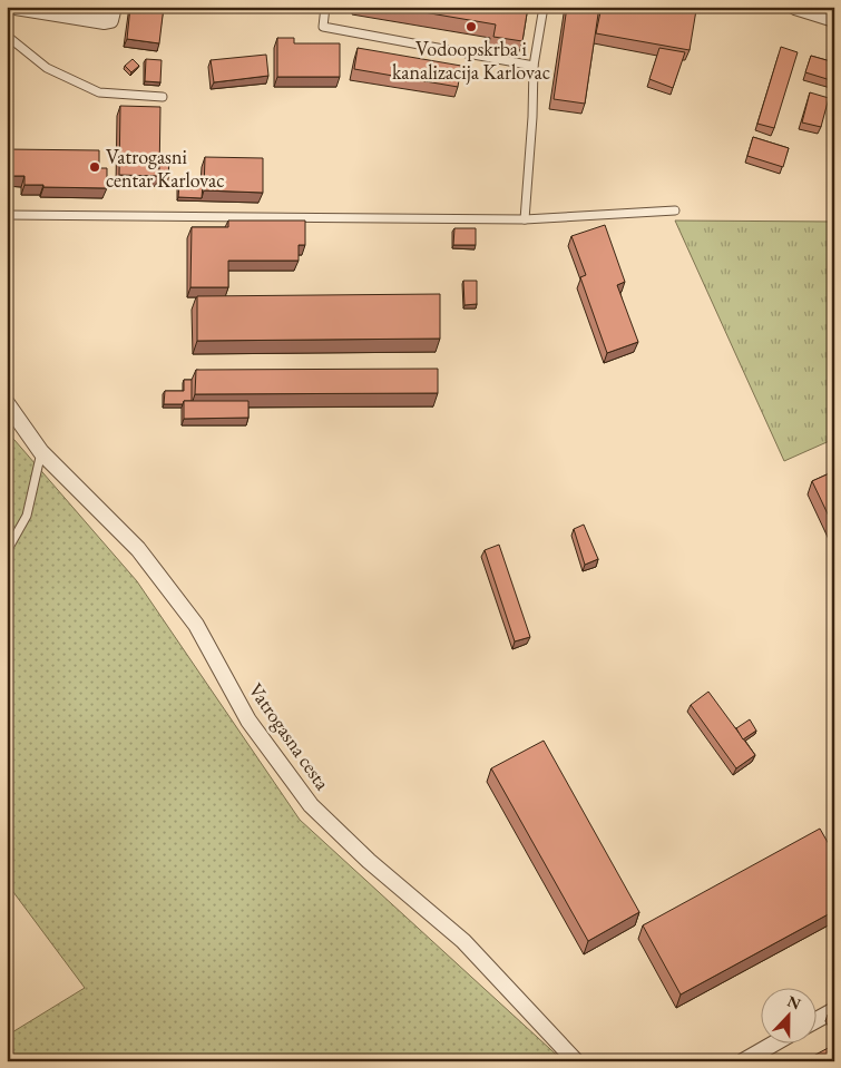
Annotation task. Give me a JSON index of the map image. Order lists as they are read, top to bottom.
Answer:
{
  "streets": {
    "street": ["Vatrogasna cesta"]
  },
  "places": ["Vodoopskrba i kanalizacija Karlovac", "Vatrogasni centar Karlovac"],
  "north": "top"
}
